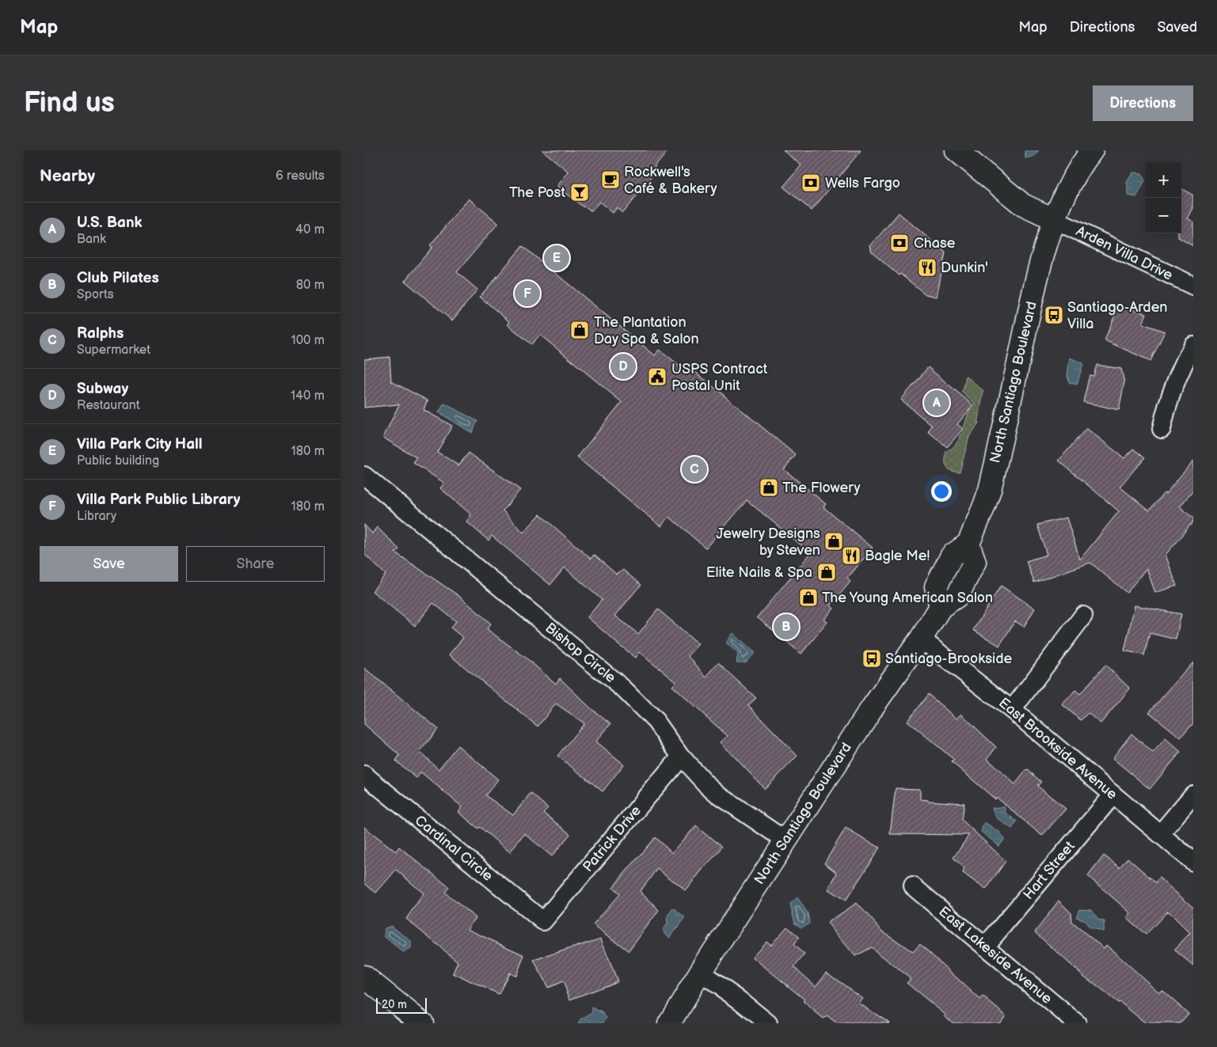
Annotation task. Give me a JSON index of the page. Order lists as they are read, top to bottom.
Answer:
{
  "streets": {
    "main road": ["North Santiago Boulevard"],
    "street": [
      "Arden Villa Drive",
      "Bishop Circle",
      "East Brookside Avenue",
      "Patrick Drive",
      "Cardinal Circle",
      "Hart Street",
      "East Lakeside Avenue"
    ]
  },
  "crossings": [
    ["Arden Villa Drive", "North Santiago Boulevard"],
    ["North Santiago Boulevard", "Bishop Circle"],
    ["North Santiago Boulevard", "East Brookside Avenue"],
    ["Bishop Circle", "Patrick Drive"],
    ["East Brookside Avenue", "Hart Street"],
    ["Patrick Drive", "Cardinal Circle"],
    ["Hart Street", "East Lakeside Avenue"]
  ],
  "places": {
    "cafe": ["Rockwell's Café & Bakery"],
    "bank": ["Wells Fargo", "Chase"],
    "bar": ["The Post"],
    "restaurant": ["Dunkin'", "Bagle Me!"],
    "bus stop": ["Santiago-Arden Villa", "Santiago-Brookside"],
    "shop": [
      "The Plantation Day Spa & Salon",
      "The Flowery",
      "Jewelry Designs by Steven",
      "Elite Nails & Spa",
      "The Young American Salon"
    ],
    "public building": ["USPS Contract Postal Unit"]
  },
  "scale_bar": "20 m",
  "page": {
    "header": "Map",
    "nav": ["Map", "Directions", "Saved"],
    "buttons": [
      "Directions",
      ["Save", "Share"]
    ],
    "title": "Find us",
    "heading": ["Nearby", "6 results"],
    "map_buttons": ["+", "−"],
    "list": [
      {
        "mark": "A",
        "name": "U.S. Bank",
        "note": "Bank",
        "value": "40 m"
      },
      {
        "mark": "B",
        "name": "Club Pilates",
        "note": "Sports",
        "value": "80 m"
      },
      {
        "mark": "C",
        "name": "Ralphs",
        "note": "Supermarket",
        "value": "100 m"
      },
      {
        "mark": "D",
        "name": "Subway",
        "note": "Restaurant",
        "value": "140 m"
      },
      {
        "mark": "E",
        "name": "Villa Park City Hall",
        "note": "Public building",
        "value": "180 m"
      },
      {
        "mark": "F",
        "name": "Villa Park Public Library",
        "note": "Library",
        "value": "180 m"
      }
    ],
    "pins": [
      "E",
      "F",
      "D",
      "A",
      "C",
      "B"
    ],
    "scale": "20 m"
  }
}
